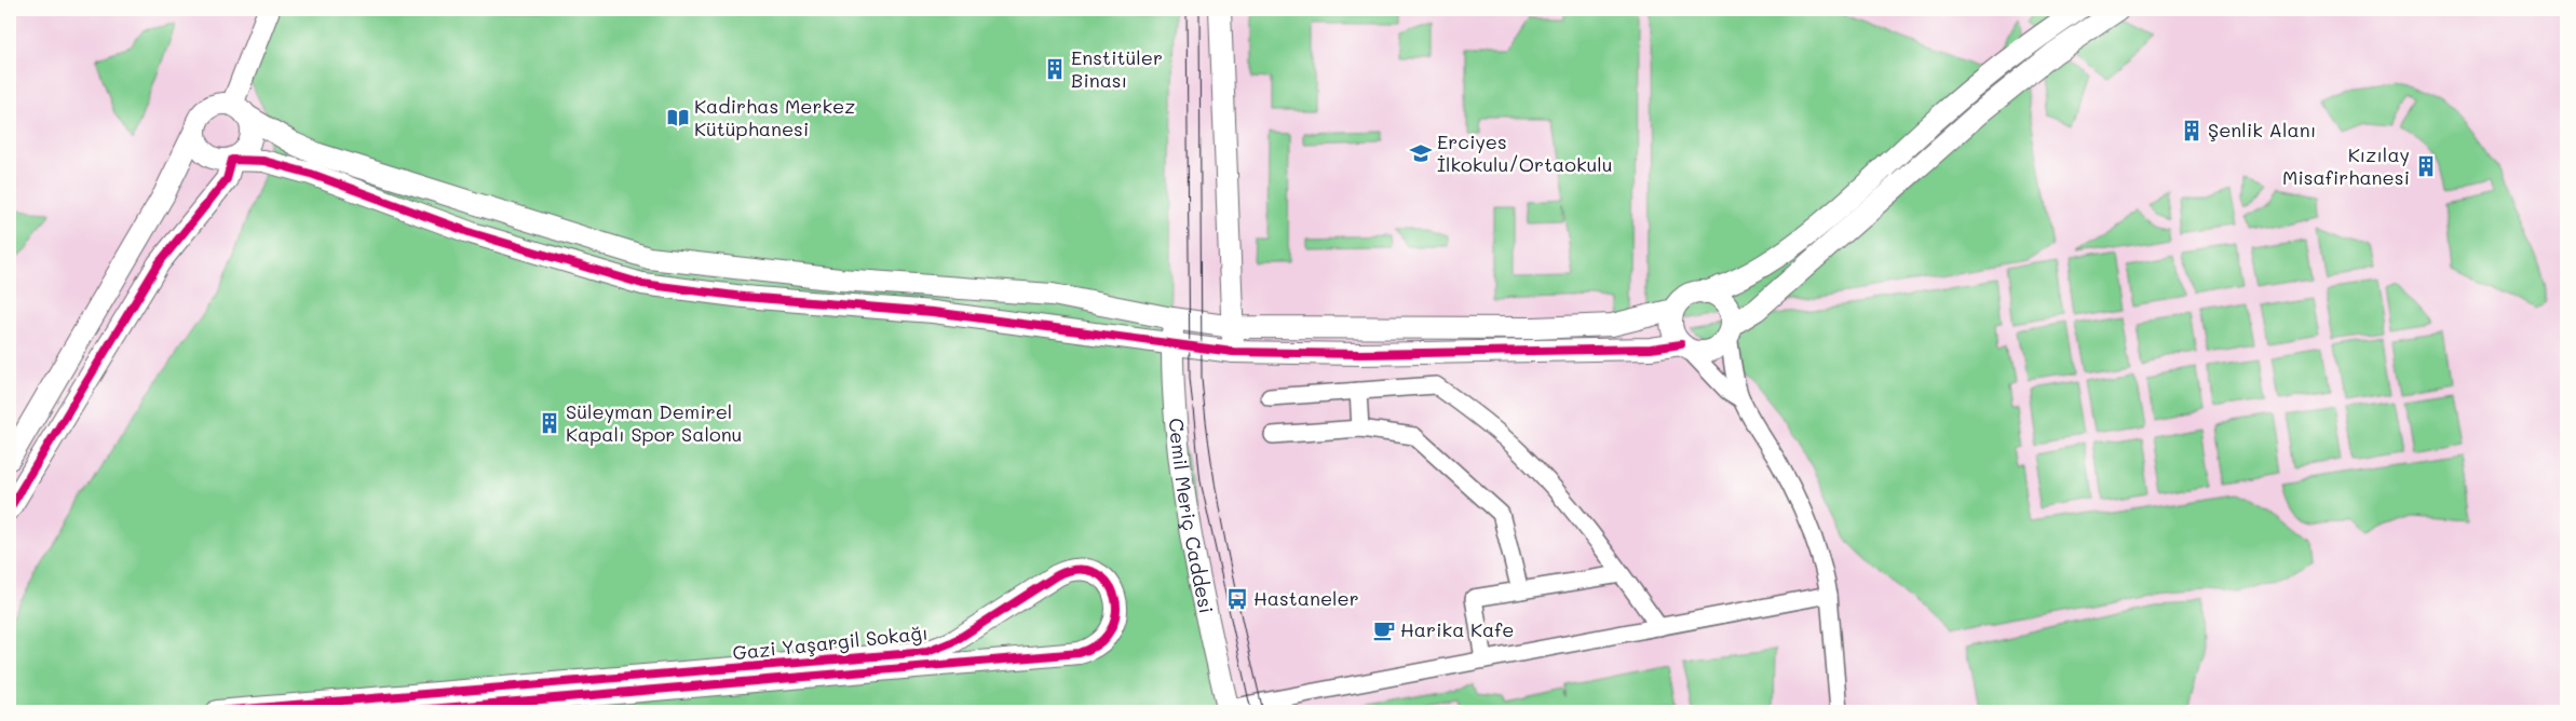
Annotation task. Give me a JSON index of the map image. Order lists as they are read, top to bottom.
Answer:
{
  "streets": {
    "street": ["Cemil Meriç Caddesi", "Gazi Yaşargil Sokağı"]
  },
  "places": {
    "building": [
      "Enstitüler Binası",
      "Şenlik Alanı",
      "Kızılay Misafirhanesi",
      "Süleyman Demirel Kapalı Spor Salonu"
    ],
    "library": ["Kadirhas Merkez Kütüphanesi"],
    "school or university": ["Erciyes İlkokulu/Ortaokulu"],
    "bus stop": ["Hastaneler"],
    "cafe": ["Harika Kafe"]
  }
}
